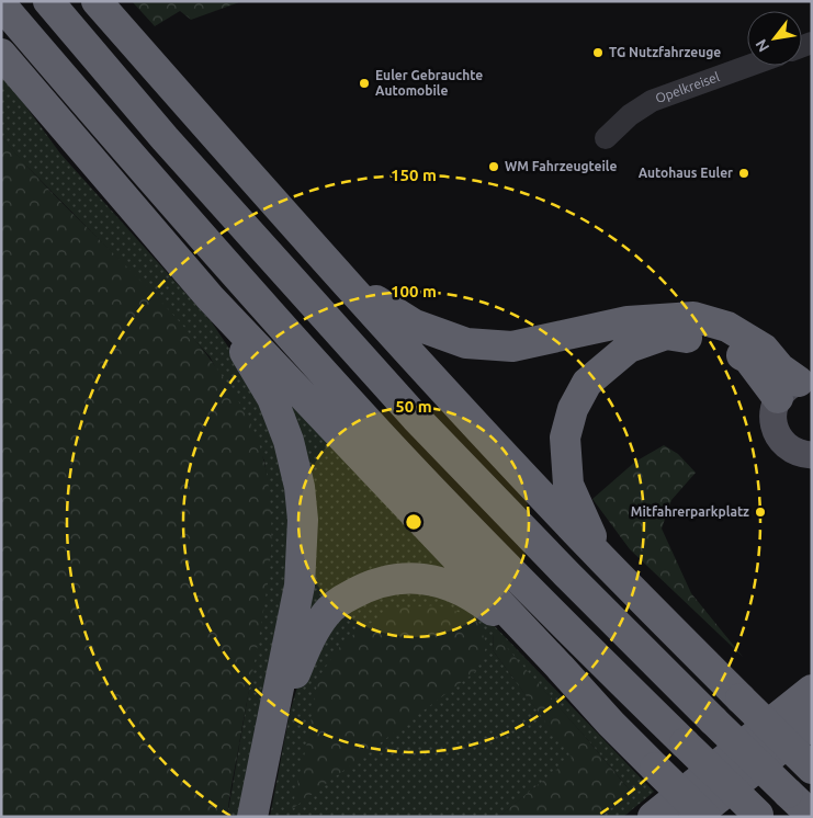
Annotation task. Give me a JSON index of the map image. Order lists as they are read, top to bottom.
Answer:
{
  "streets": {
    "street": ["Opelkreisel"]
  },
  "places": [
    "TG Nutzfahrzeuge",
    "Euler Gebrauchte Automobile",
    "WM Fahrzeugteile",
    "Autohaus Euler",
    "Mitfahrerparkplatz"
  ],
  "north": "bottom left",
  "rings": ["150 m", "100 m", "50 m"]
}
